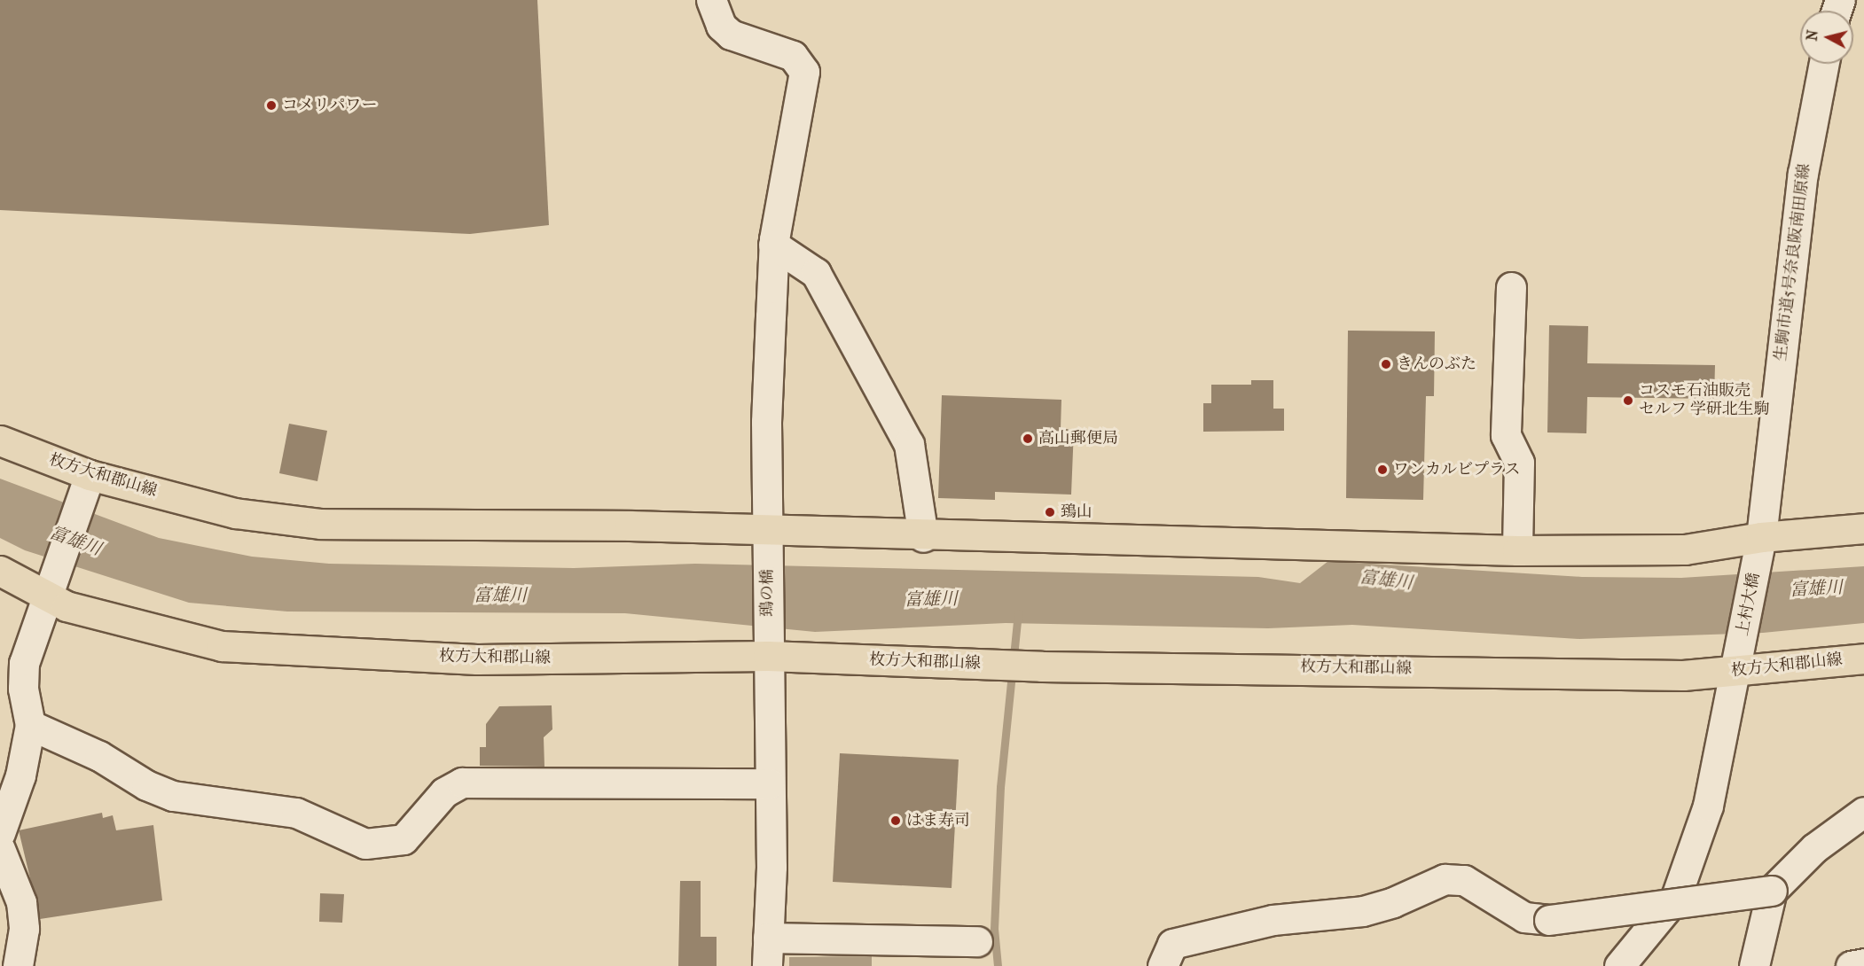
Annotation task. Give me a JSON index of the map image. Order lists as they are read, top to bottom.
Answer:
{
  "streets": {
    "main road": ["枚方大和郡山線"],
    "street": ["生駒市道5号奈良阪南田原線", "鵄の橋", "上村大橋"]
  },
  "crossings": [
    ["生駒市道5号奈良阪南田原線", "枚方大和郡山線"],
    ["生駒市道5号奈良阪南田原線", "上村大橋"],
    ["枚方大和郡山線", "鵄の橋"],
    ["枚方大和郡山線", "上村大橋"]
  ],
  "water": ["富雄川"],
  "places": [
    "コメリパワー",
    "きんのぶた",
    "コスモ石油販売 セルフ 学研北生駒",
    "高山郵便局",
    "ワンカルビプラス",
    "鵄山",
    "はま寿司"
  ],
  "north": "left"
}
